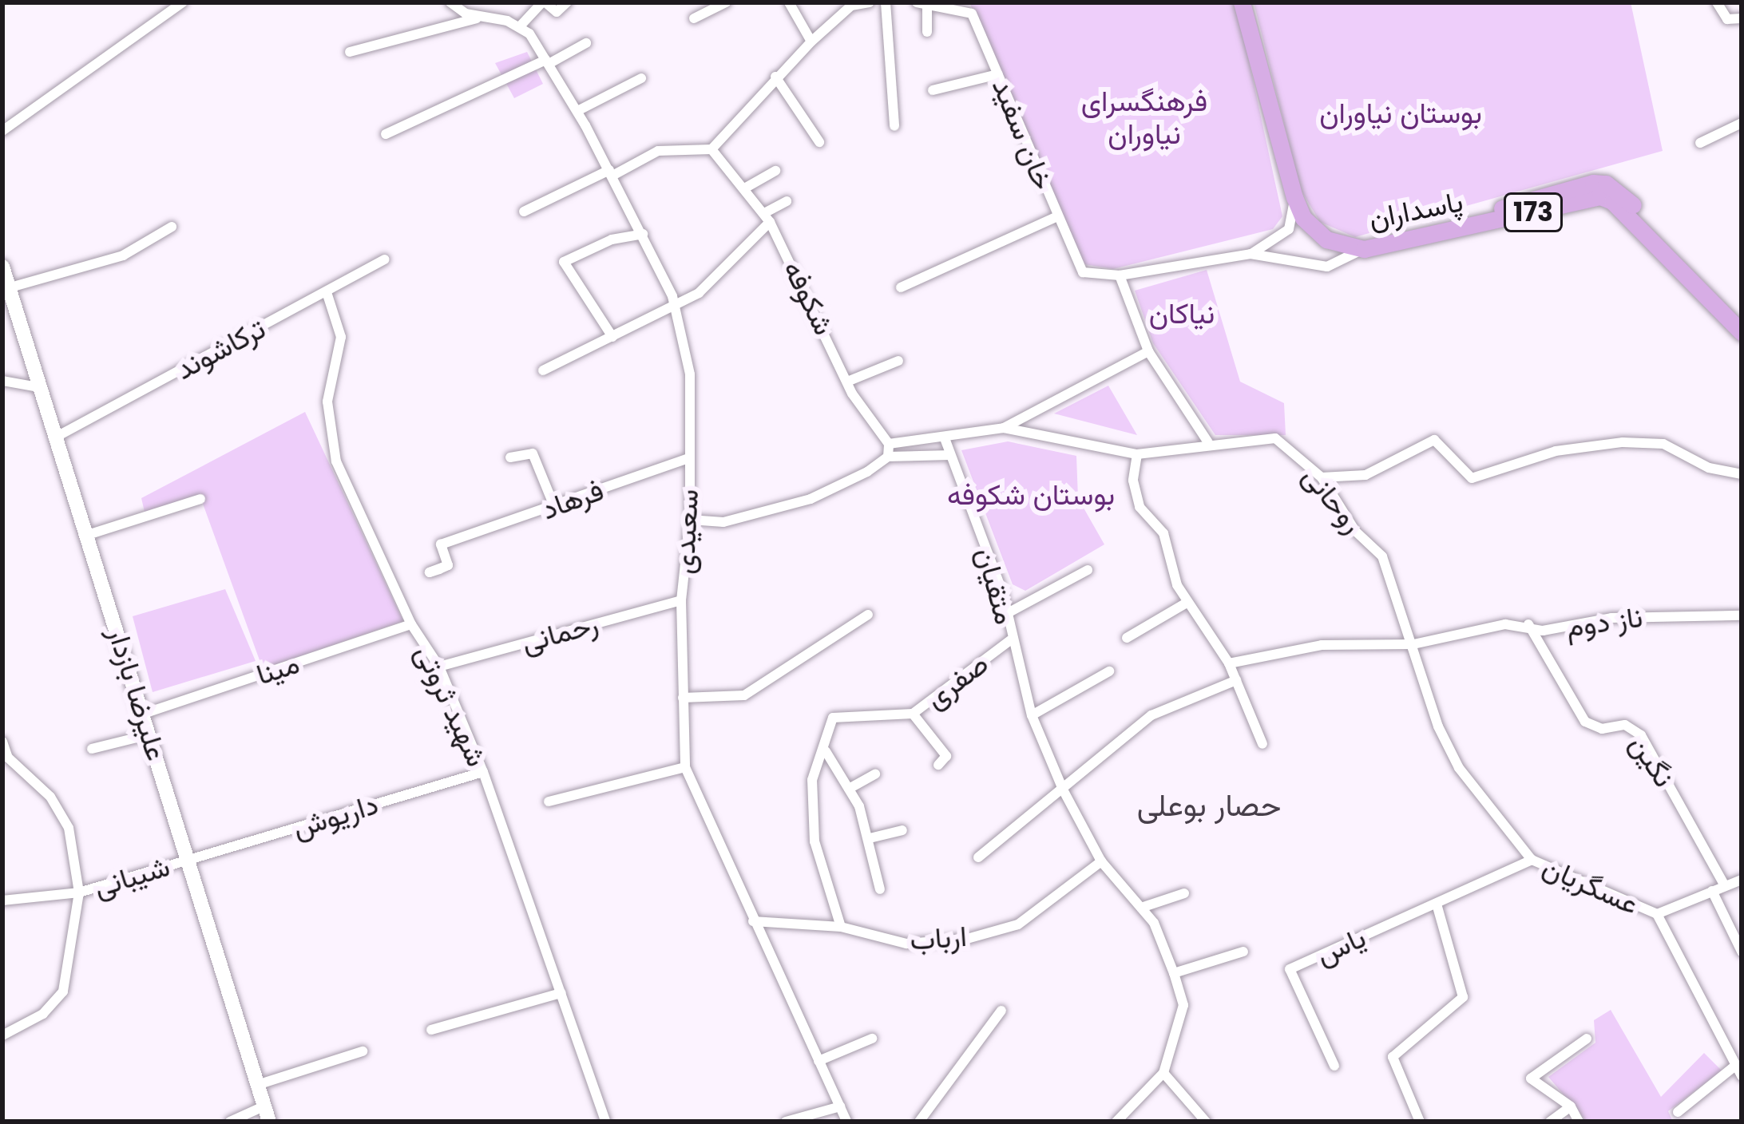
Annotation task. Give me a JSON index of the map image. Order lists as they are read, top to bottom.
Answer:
{
  "streets": {
    "main road": ["پاسداران", "173", "علیرضا بازدار"],
    "street": [
      "خان سفید",
      "شکوفه",
      "ترکاشوند",
      "فرهاد",
      "روحانی",
      "سعیدی",
      "متقیان",
      "ناز دوم",
      "رحمانی",
      "مینا",
      "صفری",
      "شهید ثروتی",
      "نگین",
      "داریوش",
      "شیبانی",
      "عسگریان",
      "ارباب",
      "یاس"
    ]
  },
  "crossings": [
    ["ترکاشوند", "علیرضا بازدار"],
    ["ترکاشوند", "شهید ثروتی"],
    ["فرهاد", "سعیدی"],
    ["روحانی", "ناز دوم"],
    ["روحانی", "عسگریان"],
    ["سعیدی", "رحمانی"],
    ["سعیدی", "ارباب"],
    ["متقیان", "صفری"],
    ["متقیان", "ارباب"],
    ["ناز دوم", "نگین"],
    ["ناز دوم", "عسگریان"],
    ["رحمانی", "شهید ثروتی"],
    ["مینا", "علیرضا بازدار"],
    ["مینا", "شهید ثروتی"],
    ["صفری", "ارباب"],
    ["علیرضا بازدار", "داریوش"],
    ["علیرضا بازدار", "شیبانی"],
    ["شهید ثروتی", "داریوش"],
    ["داریوش", "شیبانی"],
    ["عسگریان", "یاس"]
  ],
  "districts": ["حصار بوعلی"],
  "parks": [
    "فرهنگسرای نیاوران",
    "بوستان نیاوران",
    "نیاکان",
    "بوستان شکوفه"
  ]
}
